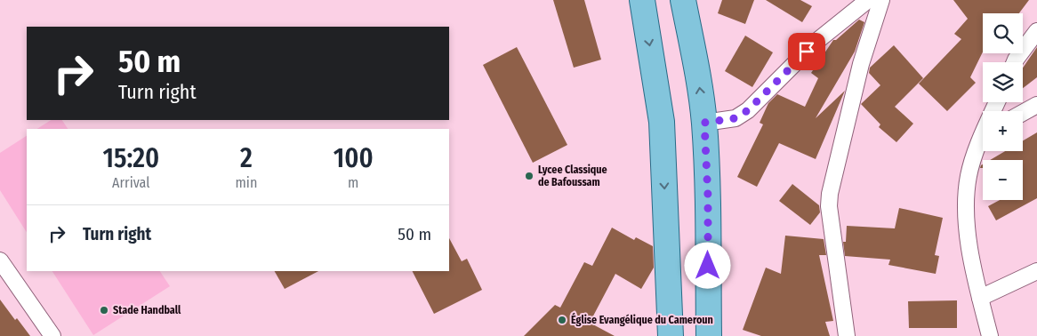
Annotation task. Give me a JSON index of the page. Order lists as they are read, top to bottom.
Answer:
{
  "places": ["Lycee Classique de Bafoussam", "Stade Handball", "Église Evangélique du Cameroun"],
  "page": {
    "map_buttons": ["+", "−"],
    "turn": ["50 m", "Turn right"],
    "eta": [
      "15:20",
      "Arrival",
      "2",
      "min",
      "100",
      "m"
    ],
    "list": [
      {
        "name": "Turn right",
        "value": "50 m"
      }
    ]
  }
}
